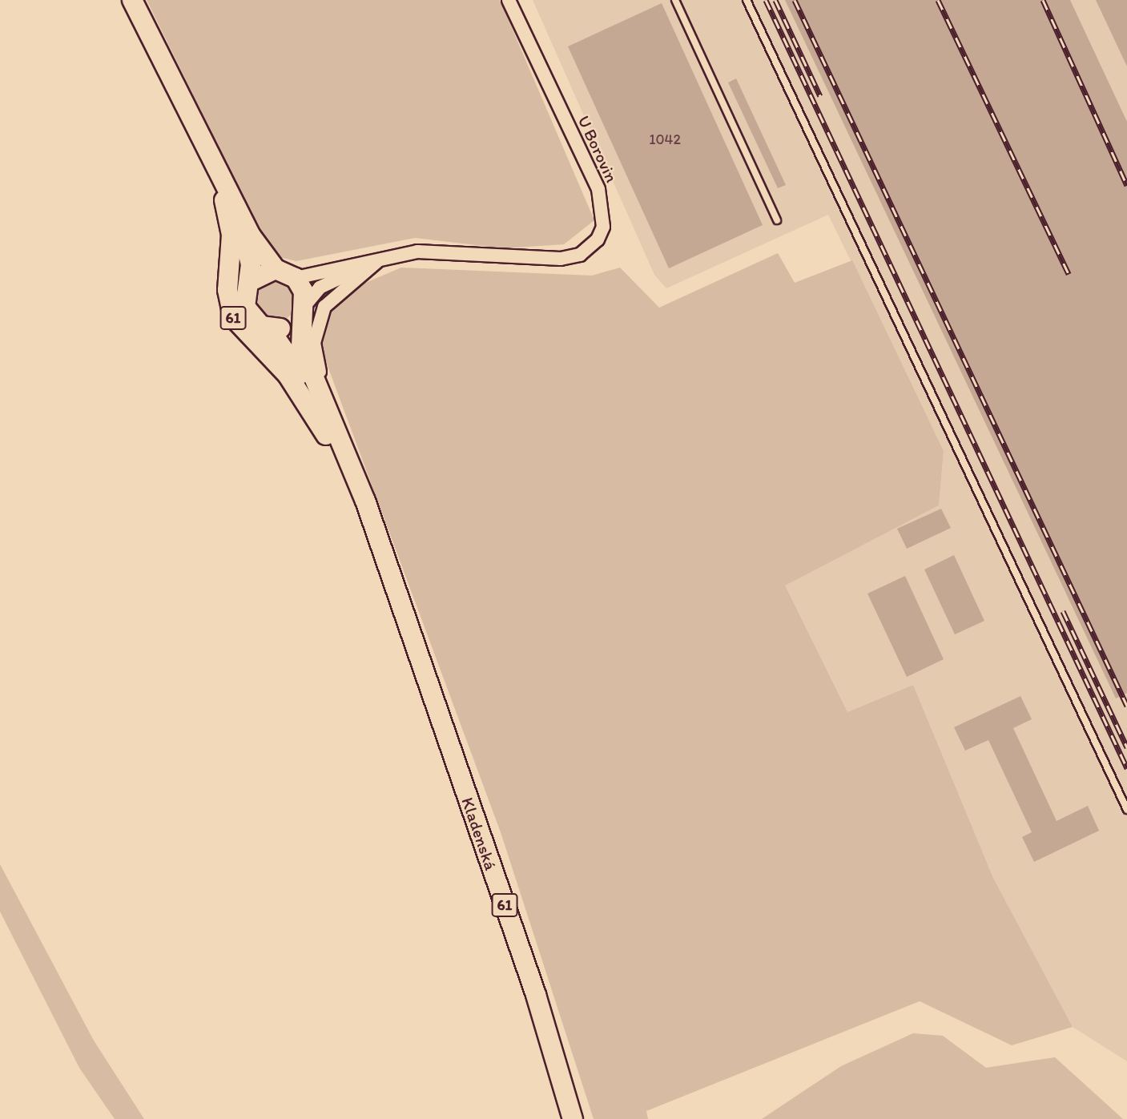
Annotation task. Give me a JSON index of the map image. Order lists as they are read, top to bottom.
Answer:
{
  "streets": {
    "main road": ["61", "Kladenská"],
    "street": ["U Borovin"]
  },
  "crossings": [
    ["61", "Kladenská"]
  ],
  "house_numbers": ["1042"]
}
